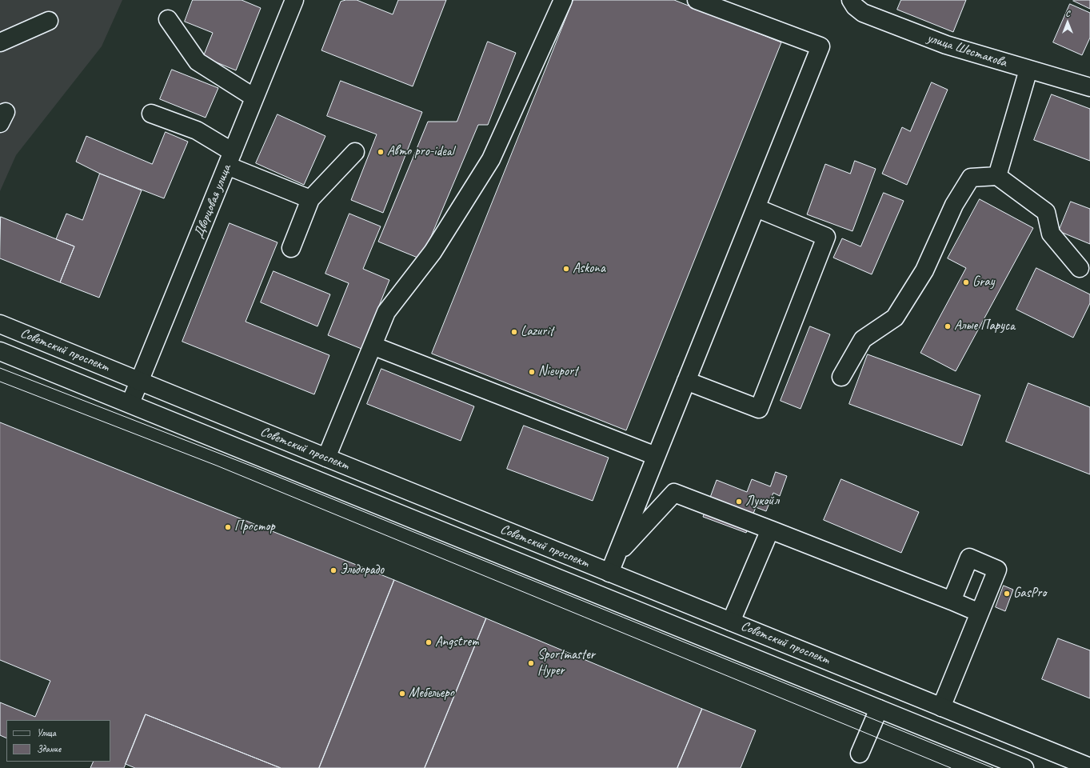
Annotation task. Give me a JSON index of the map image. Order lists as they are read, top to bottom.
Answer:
{
  "streets": {
    "main road": ["улица Шестакова", "Дворцовая улица", "Советский проспект"]
  },
  "crossings": [
    ["Дворцовая улица", "Советский проспект"]
  ],
  "places": [
    "Авто pro-ideal",
    "Askona",
    "Gray",
    "Алые Паруса",
    "Lazurit",
    "Nieuport",
    "Лукойл",
    "Простор",
    "Эльдорадо",
    "GasPro",
    "Angstrem",
    "Sportmaster Hyper",
    "Мебельеро"
  ],
  "legend": ["Улица", "Здание"],
  "north": "top"
}
